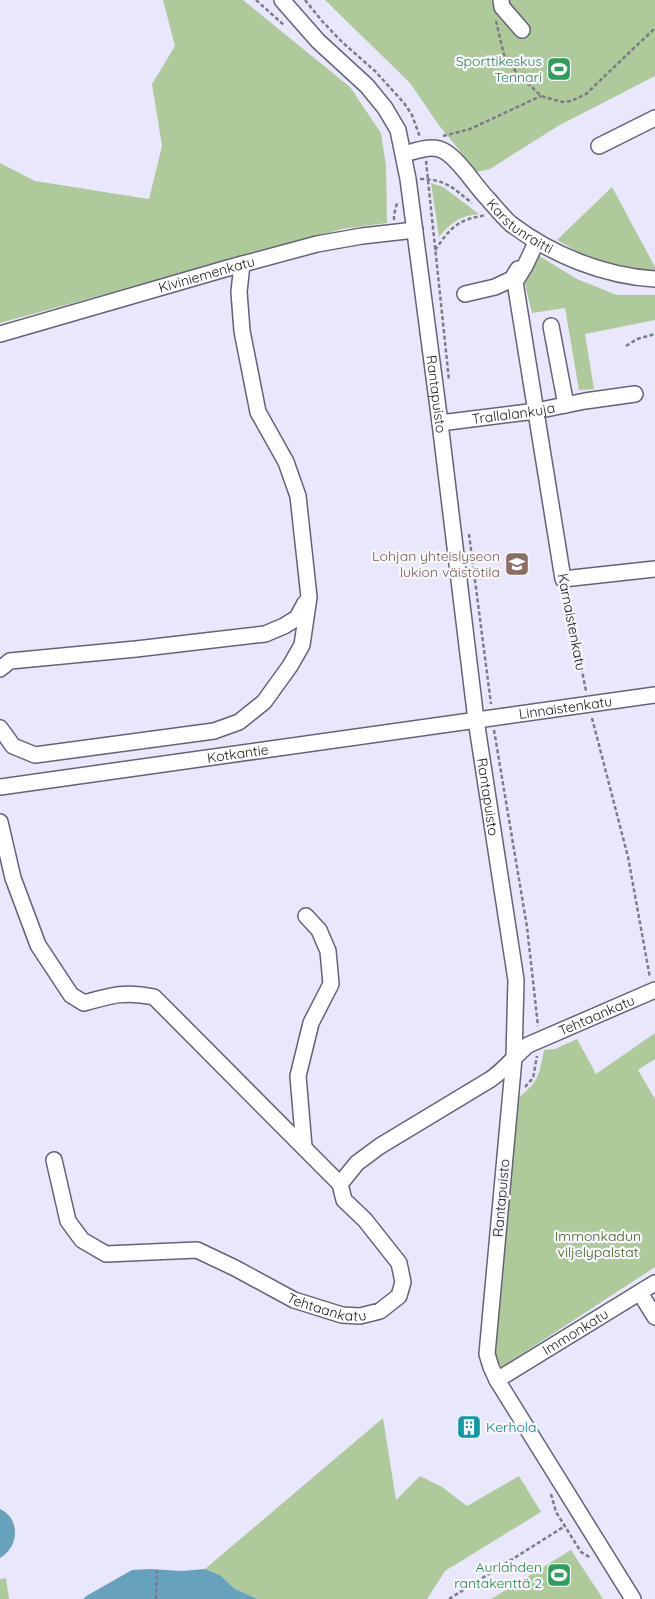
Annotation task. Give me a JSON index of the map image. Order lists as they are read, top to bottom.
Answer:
{
  "streets": {
    "street": [
      "Karstunraitti",
      "Kiviniemenkatu",
      "Rantapuisto",
      "Trallalankuja",
      "Karnaistenkatu",
      "Linnaistenkatu",
      "Kotkantie",
      "Tehtaankatu",
      "Immonkatu"
    ]
  },
  "crossings": [
    ["Karstunraitti", "Rantapuisto"],
    ["Karstunraitti", "Karnaistenkatu"],
    ["Kiviniemenkatu", "Rantapuisto"],
    ["Rantapuisto", "Trallalankuja"],
    ["Rantapuisto", "Linnaistenkatu"],
    ["Rantapuisto", "Kotkantie"],
    ["Rantapuisto", "Tehtaankatu"],
    ["Rantapuisto", "Immonkatu"],
    ["Trallalankuja", "Karnaistenkatu"],
    ["Karnaistenkatu", "Linnaistenkatu"],
    ["Karnaistenkatu", "Tehtaankatu"],
    ["Linnaistenkatu", "Kotkantie"]
  ],
  "parks": ["Immonkadun viljelypalstat"],
  "places": {
    "sports": ["Sporttikeskus Tennari", "Aurlahden rantakenttä 2"],
    "school or university": ["Lohjan yhteislyseon lukion väistötila"],
    "building": ["Kerhola"]
  }
}
